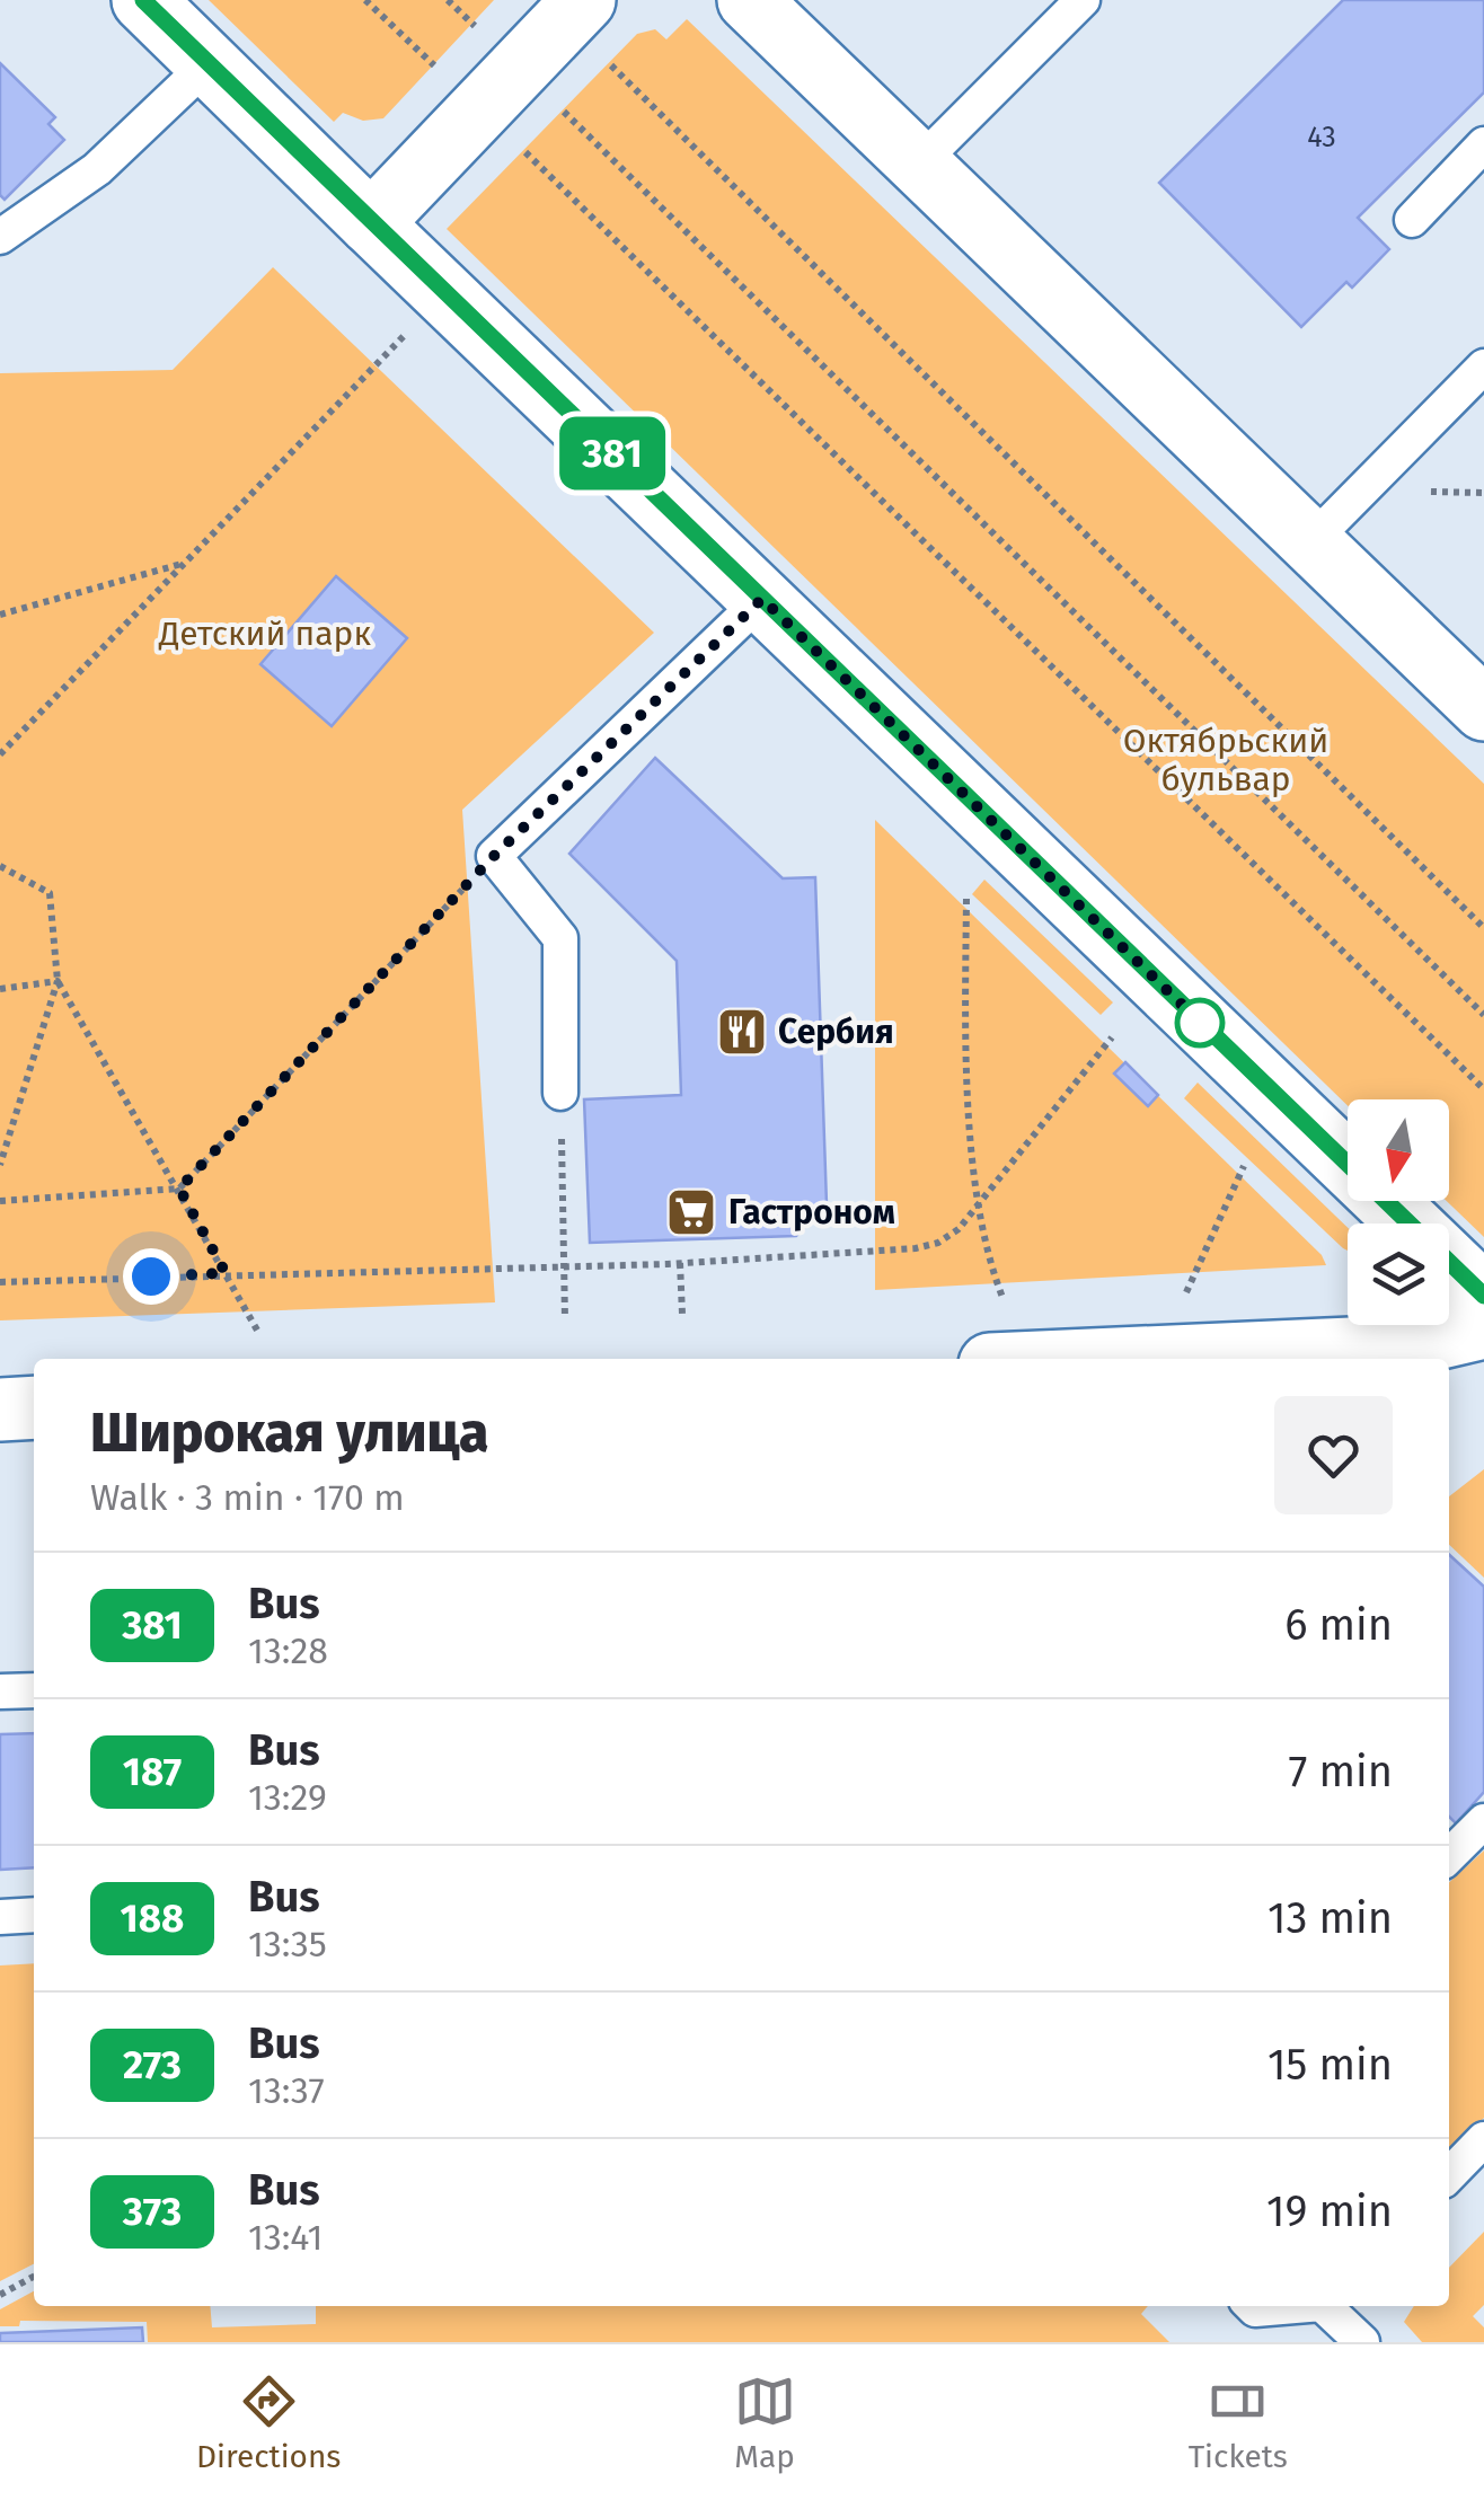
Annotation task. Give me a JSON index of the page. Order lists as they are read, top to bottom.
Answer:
{
  "parks": ["Детский парк", "Октябрьский бульвар"],
  "places": {
    "restaurant": ["Сербия"],
    "supermarket": ["Гастроном"]
  },
  "lines": ["bus line 381"],
  "house_numbers": ["43"],
  "north": "bottom",
  "page": {
    "on_map": "381",
    "heading": ["Широкая улица", "Walk · 3 min · 170 m"],
    "list": [
      {
        "mark": "381",
        "name": "Bus",
        "note": "13:28",
        "value": "6 min"
      },
      {
        "mark": "187",
        "name": "Bus",
        "note": "13:29",
        "value": "7 min"
      },
      {
        "mark": "188",
        "name": "Bus",
        "note": "13:35",
        "value": "13 min"
      },
      {
        "mark": "273",
        "name": "Bus",
        "note": "13:37",
        "value": "15 min"
      },
      {
        "mark": "373",
        "name": "Bus",
        "note": "13:41",
        "value": "19 min"
      }
    ],
    "tabs": ["Directions", "Map", "Tickets"]
  }
}
